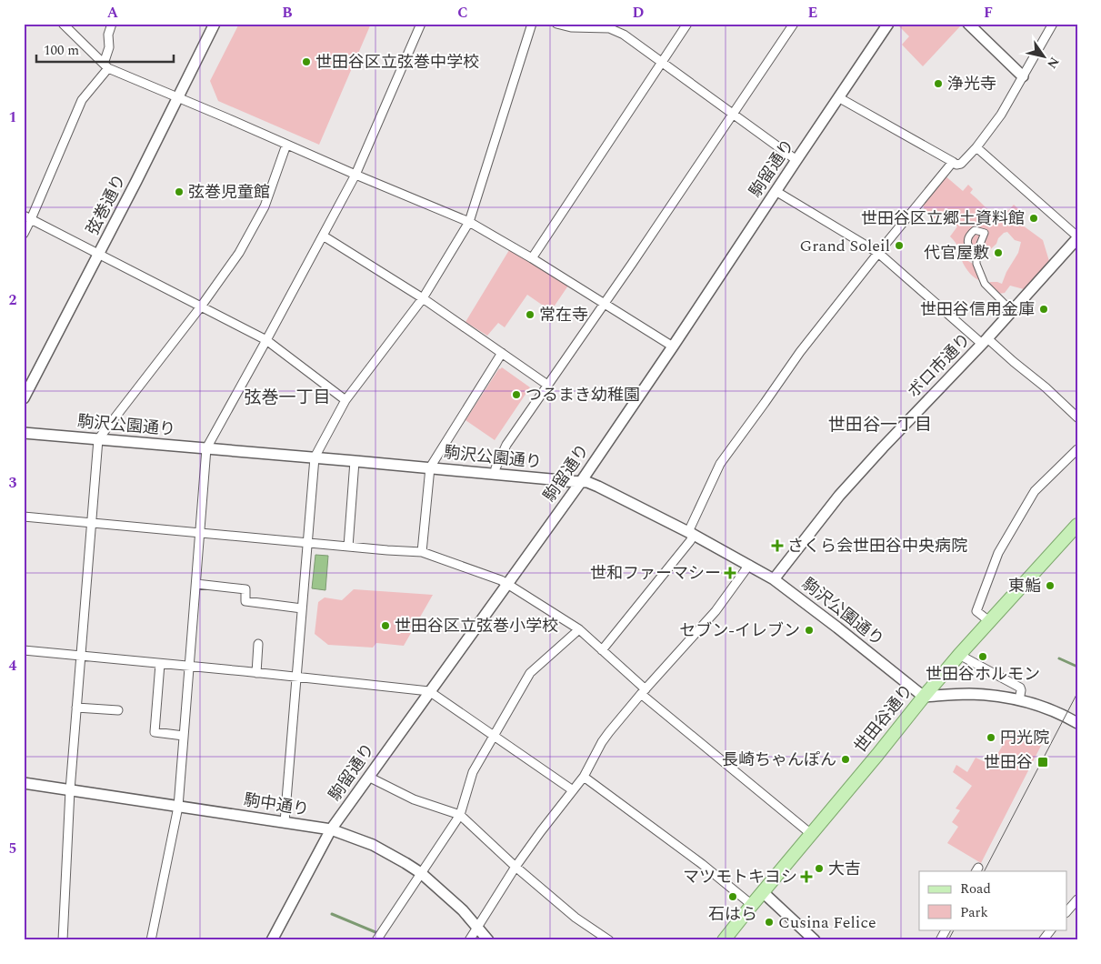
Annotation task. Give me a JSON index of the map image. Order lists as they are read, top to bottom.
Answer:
{
  "streets": {
    "main road": ["世田谷通り"],
    "street": [
      "駒留通り",
      "弦巻通り",
      "ボロ市通り",
      "駒沢公園通り",
      "駒中通り"
    ]
  },
  "crossings": [
    ["駒留通り", "駒沢公園通り"],
    ["駒留通り", "駒中通り"],
    ["ボロ市通り", "駒沢公園通り"],
    ["駒沢公園通り", "世田谷通り"]
  ],
  "districts": ["弦巻一丁目", "世田谷一丁目"],
  "places": {
    "other": [
      "世田谷区立弦巻中学校",
      "浄光寺",
      "弦巻児童館",
      "世田谷区立郷土資料館",
      "Grand Soleil",
      "代官屋敷",
      "世田谷信用金庫",
      "常在寺",
      "つるまき幼稚園",
      "東鮨",
      "世田谷区立弦巻小学校",
      "セブン-イレブン",
      "世田谷ホルモン",
      "円光院",
      "長崎ちゃんぽん",
      "大吉",
      "石はら",
      "Cusina Felice"
    ],
    "health": ["さくら会世田谷中央病院", "世和ファーマシー", "マツモトキヨシ"],
    "transit": ["世田谷"]
  },
  "legend": ["Road", "Park"],
  "scale_bar": "100 m",
  "north": "bottom right",
  "grid": {
    "columns": [
      "A",
      "B",
      "C",
      "D",
      "E",
      "F"
    ],
    "rows": [
      "1",
      "2",
      "3",
      "4",
      "5"
    ]
  }
}
